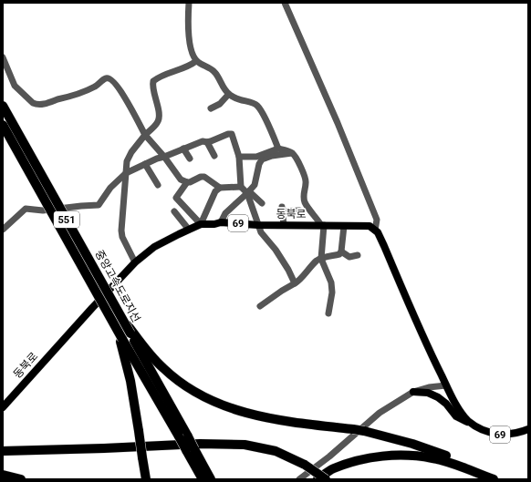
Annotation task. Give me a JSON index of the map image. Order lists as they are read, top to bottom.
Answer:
{
  "streets": {
    "highway": ["551", "중앙고속도로지선"],
    "main road": ["동북로", "69"]
  },
  "crossings": [
    ["동북로", "69"]
  ]
}
